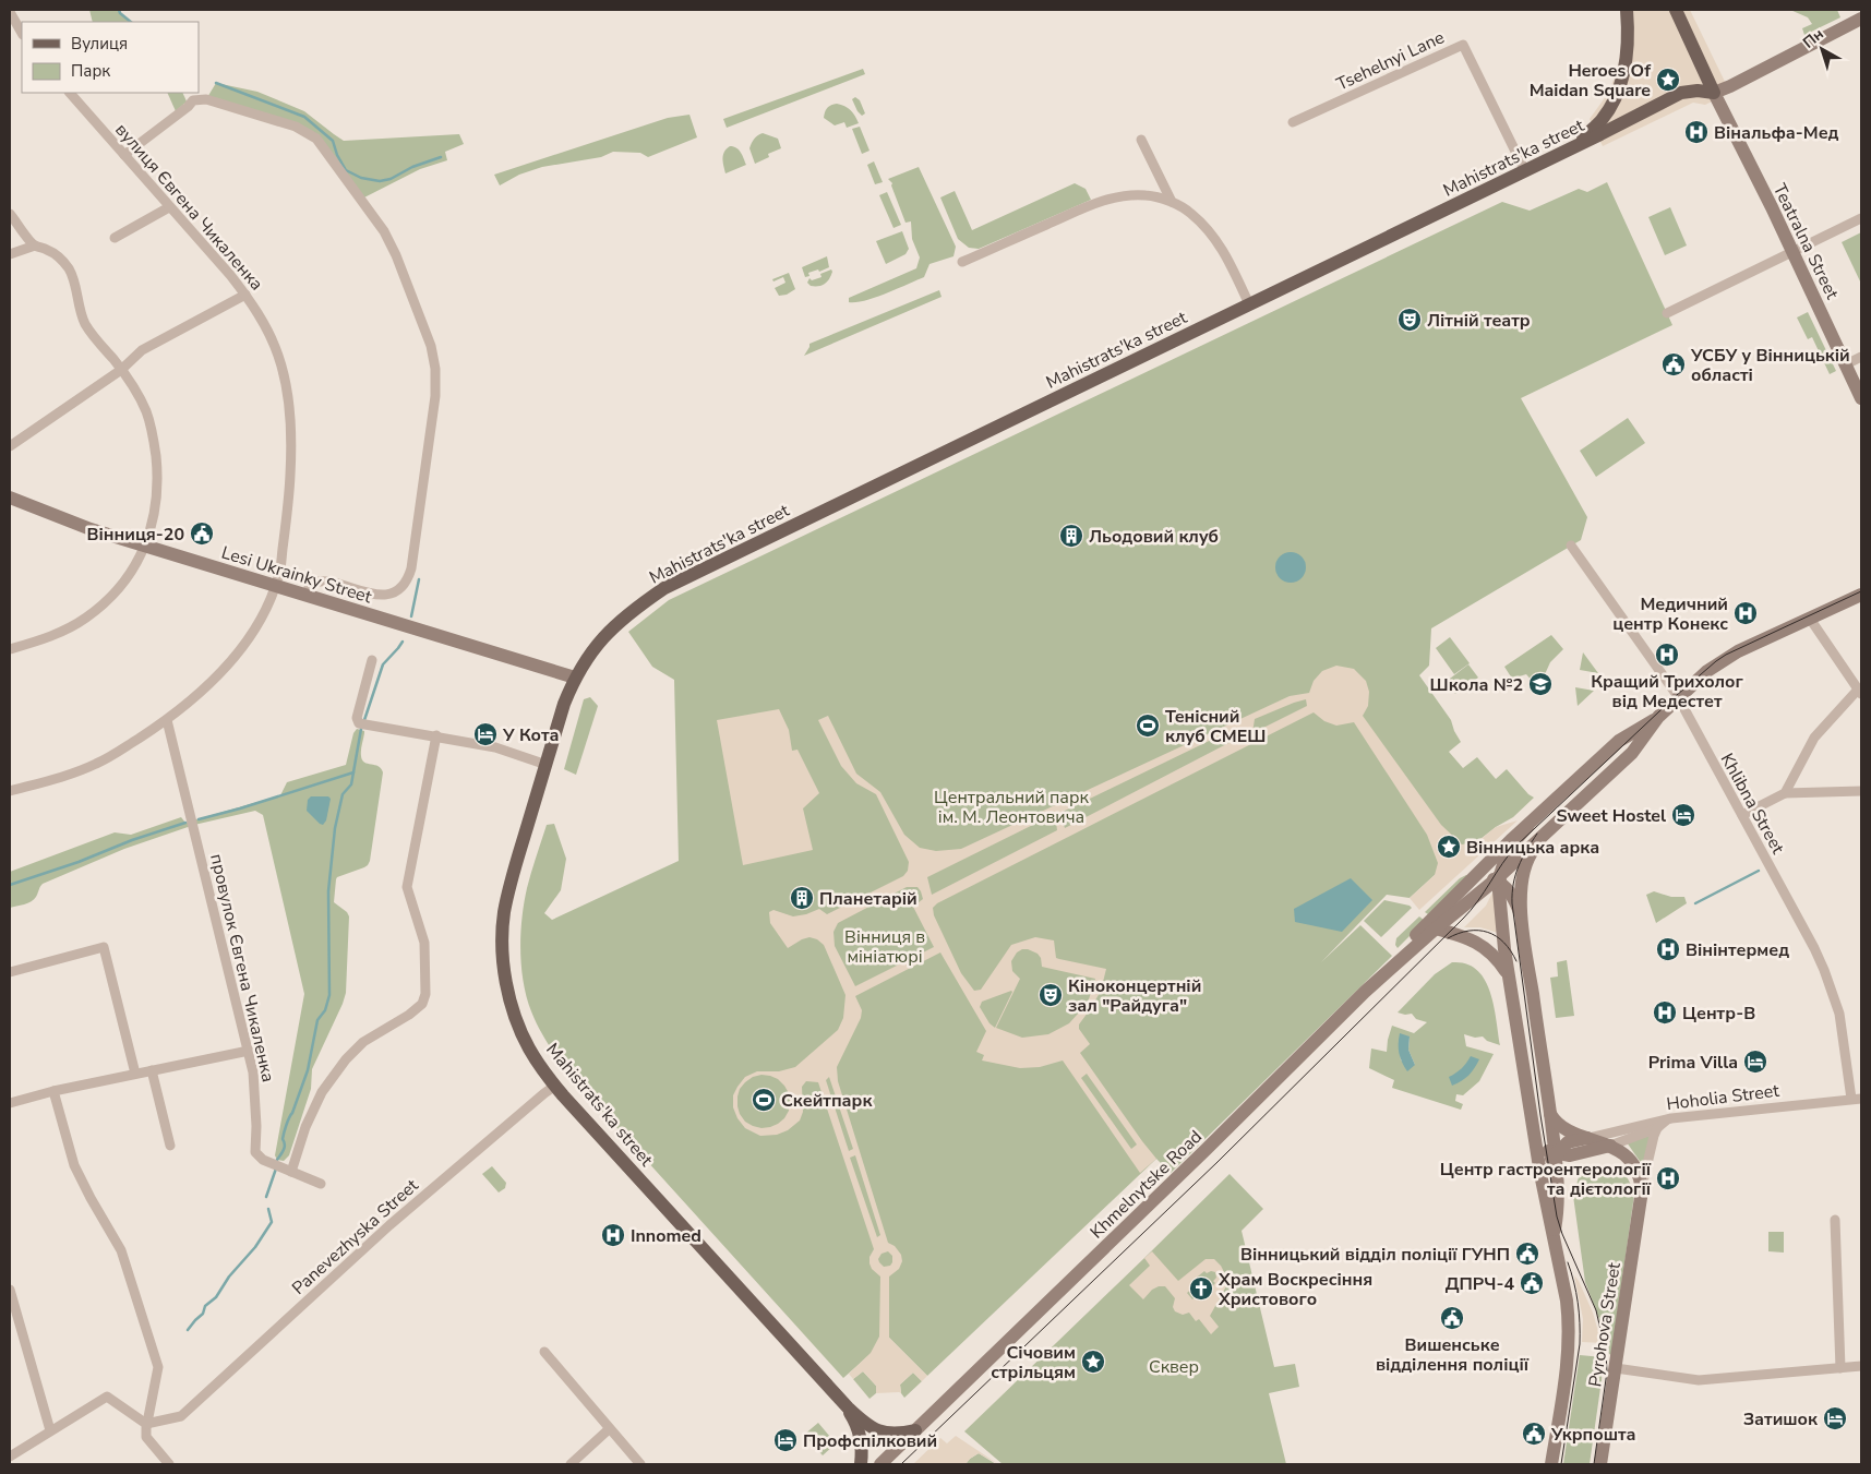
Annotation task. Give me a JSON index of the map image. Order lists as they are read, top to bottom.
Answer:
{
  "streets": {
    "main road": [
      "Mahistrats'ka street",
      "Teatralna Street",
      "Lesi Ukrainky Street",
      "Khmelnytske Road",
      "Pyrohova Street"
    ],
    "street": [
      "Tsehelnyi Lane",
      "вулиця Євгена Чикаленка",
      "Khlibna Street",
      "провулок Євгена Чикаленка",
      "Hoholia Street",
      "Panevezhyska Street"
    ]
  },
  "crossings": [
    ["Tsehelnyi Lane", "Mahistrats'ka street"],
    ["Mahistrats'ka street", "Teatralna Street"],
    ["Mahistrats'ka street", "Lesi Ukrainky Street"],
    ["Mahistrats'ka street", "Panevezhyska Street"],
    ["вулиця Євгена Чикаленка", "Lesi Ukrainky Street"],
    ["вулиця Євгена Чикаленка", "провулок Євгена Чикаленка"],
    ["Khlibna Street", "Hoholia Street"],
    ["Hoholia Street", "Pyrohova Street"],
    ["Khmelnytske Road", "Pyrohova Street"]
  ],
  "parks": ["Центральний парк ім. М. Леонтовича", "Вінниця в мініатюрі", "Сквер"],
  "places": {
    "place": ["Heroes Of Maidan Square", "Вінницька арка", "Січовим стрільцям"],
    "hospital": [
      "Вінальфа-Мед",
      "Медичний центр Конекс",
      "Кращий Трихолог від Медестет",
      "Вінінтермед",
      "Центр-В",
      "Центр гастроентерології та дієтології",
      "Innomed"
    ],
    "theatre": ["Літній театр", "Кіноконцертній зал \"Райдуга\""],
    "public building": [
      "УСБУ у Вінницькій області",
      "Вінниця-20",
      "Вінницький відділ поліції ГУНП",
      "ДПРЧ-4",
      "Вишенське відділення поліції",
      "Укрпошта"
    ],
    "building": ["Льодовий клуб", "Планетарій"],
    "school or university": ["Школа №2"],
    "sports": ["Тенісний клуб СМЕШ", "Скейтпарк"],
    "hotel": [
      "У Кота",
      "Sweet Hostel",
      "Prima Villa",
      "Затишок",
      "Профспілковий"
    ],
    "church": ["Храм Воскресіння Христового"]
  },
  "legend": ["Вулиця", "Парк"],
  "north": "top left"
}
